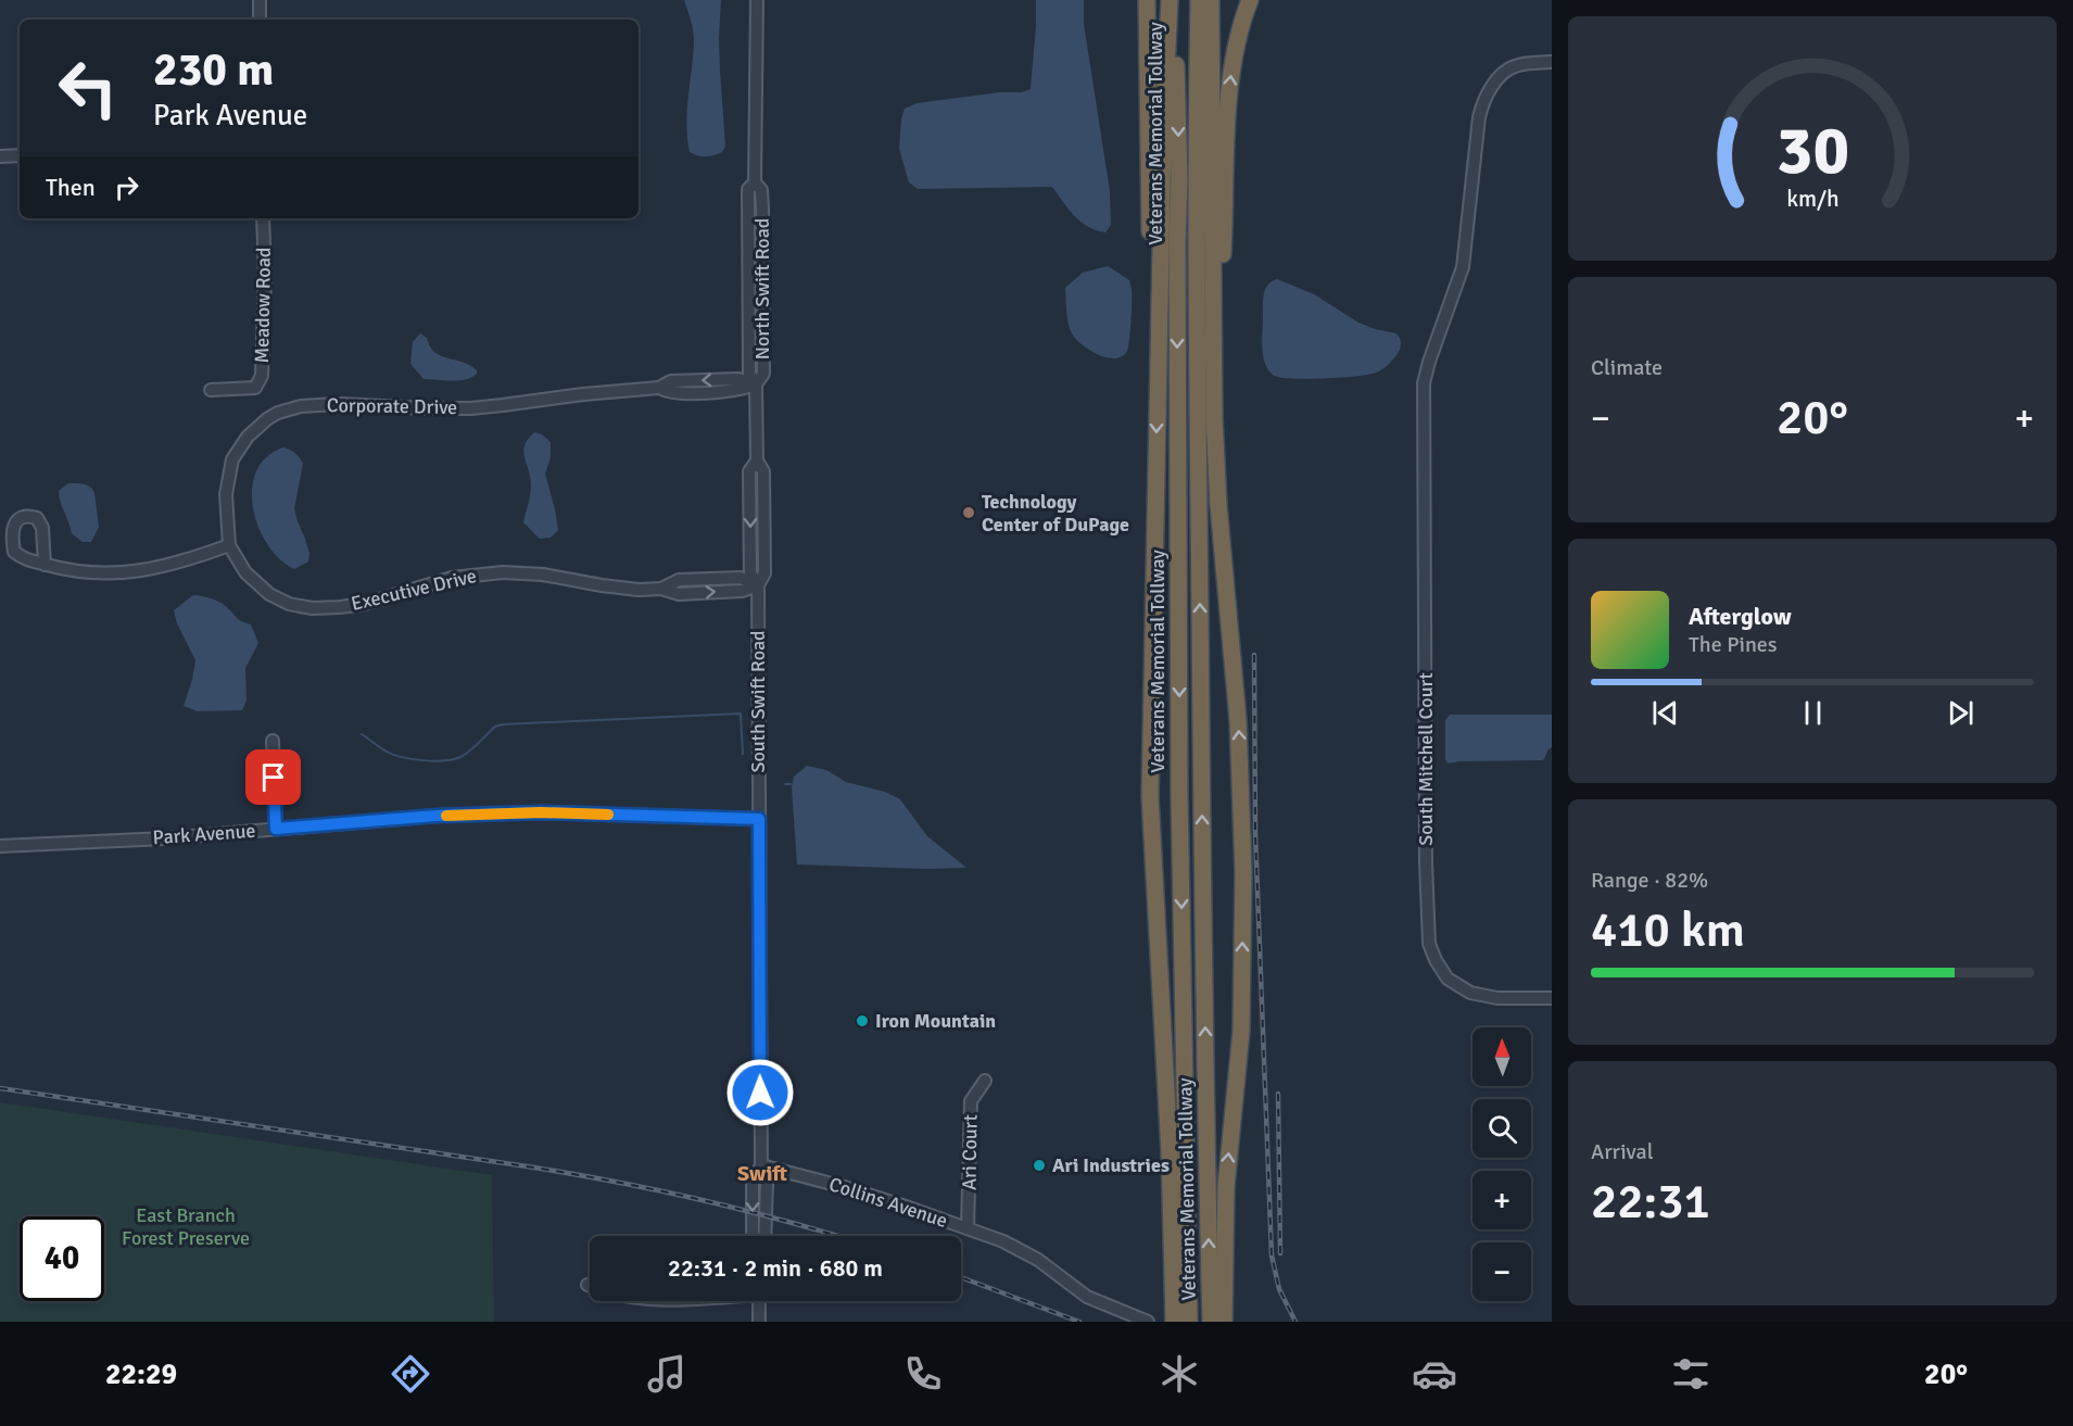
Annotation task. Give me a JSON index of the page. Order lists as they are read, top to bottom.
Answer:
{
  "streets": {
    "highway": ["Veterans Memorial Tollway"],
    "street": [
      "North Swift Road",
      "Meadow Road",
      "Corporate Drive",
      "Executive Drive",
      "South Swift Road",
      "South Mitchell Court",
      "Park Avenue",
      "Ari Court",
      "Collins Avenue"
    ]
  },
  "crossings": [
    ["North Swift Road", "Corporate Drive"],
    ["North Swift Road", "South Swift Road"],
    ["Corporate Drive", "Executive Drive"],
    ["Corporate Drive", "South Swift Road"],
    ["Executive Drive", "South Swift Road"],
    ["South Swift Road", "Park Avenue"],
    ["South Swift Road", "Collins Avenue"],
    ["Ari Court", "Collins Avenue"]
  ],
  "districts": ["Swift"],
  "parks": ["East Branch Forest Preserve"],
  "places": ["Technology Center of DuPage", "Iron Mountain", "Ari Industries"],
  "north": "top",
  "page": {
    "turn": ["230 m", "Park Avenue"],
    "then": "Then",
    "tile": [
      "Climate",
      ["Range · 82%", "410 km"],
      ["Arrival", "22:31"]
    ],
    "heat": ["−", "20°", "+"],
    "song": ["Afterglow", "The Pines"],
    "map_buttons": ["+", "−"],
    "limit": "40",
    "trip": "22:31 · 2 min · 680 m",
    "tabs": ["22:29", "20°"],
    "gauge": ["30", "km/h"]
  }
}
